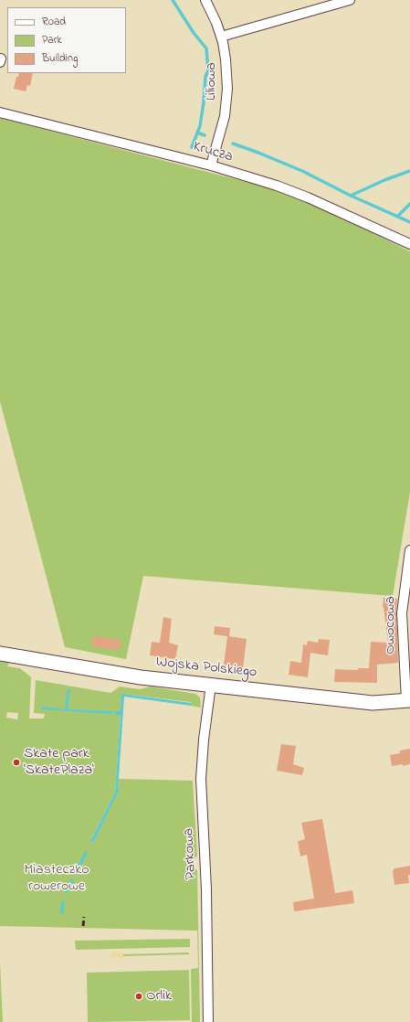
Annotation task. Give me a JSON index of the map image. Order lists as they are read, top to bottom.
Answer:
{
  "streets": {
    "street": [
      "Liliowa",
      "Krucza",
      "Owocowa",
      "Wojska Polskiego",
      "Parkowa"
    ]
  },
  "crossings": [
    ["Liliowa", "Krucza"],
    ["Owocowa", "Wojska Polskiego"],
    ["Wojska Polskiego", "Parkowa"]
  ],
  "parks": ["Miasteczko rowerowe"],
  "places": ["Skate park 'SkatePlaza'", "Orlik"],
  "legend": ["Road", "Park", "Building"]
}
